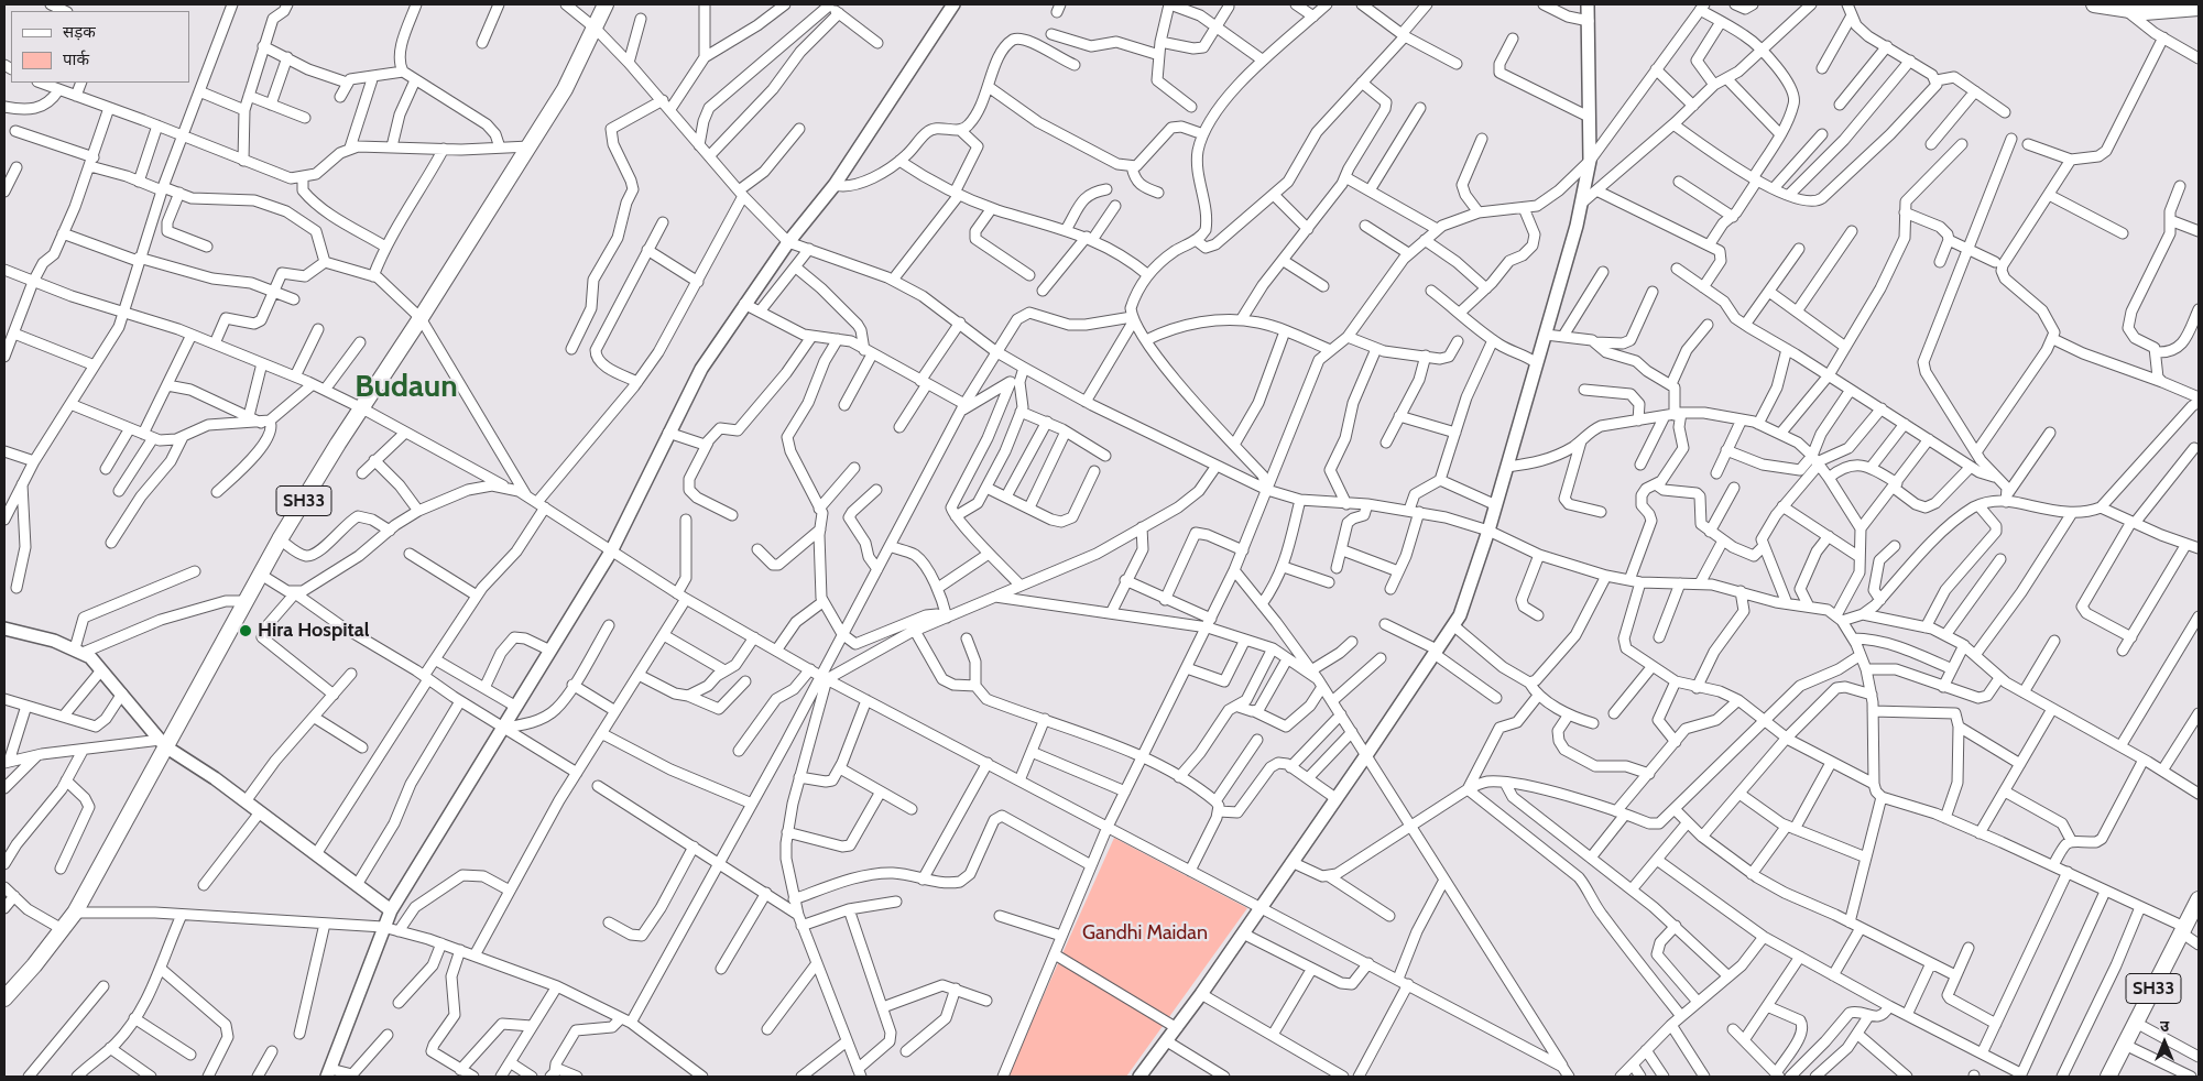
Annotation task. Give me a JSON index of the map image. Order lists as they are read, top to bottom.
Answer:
{
  "streets": {
    "main road": ["SH33"]
  },
  "districts": ["Budaun"],
  "parks": ["Gandhi Maidan"],
  "places": ["Hira Hospital"],
  "legend": ["सड़क", "पार्क"],
  "north": "top"
}
